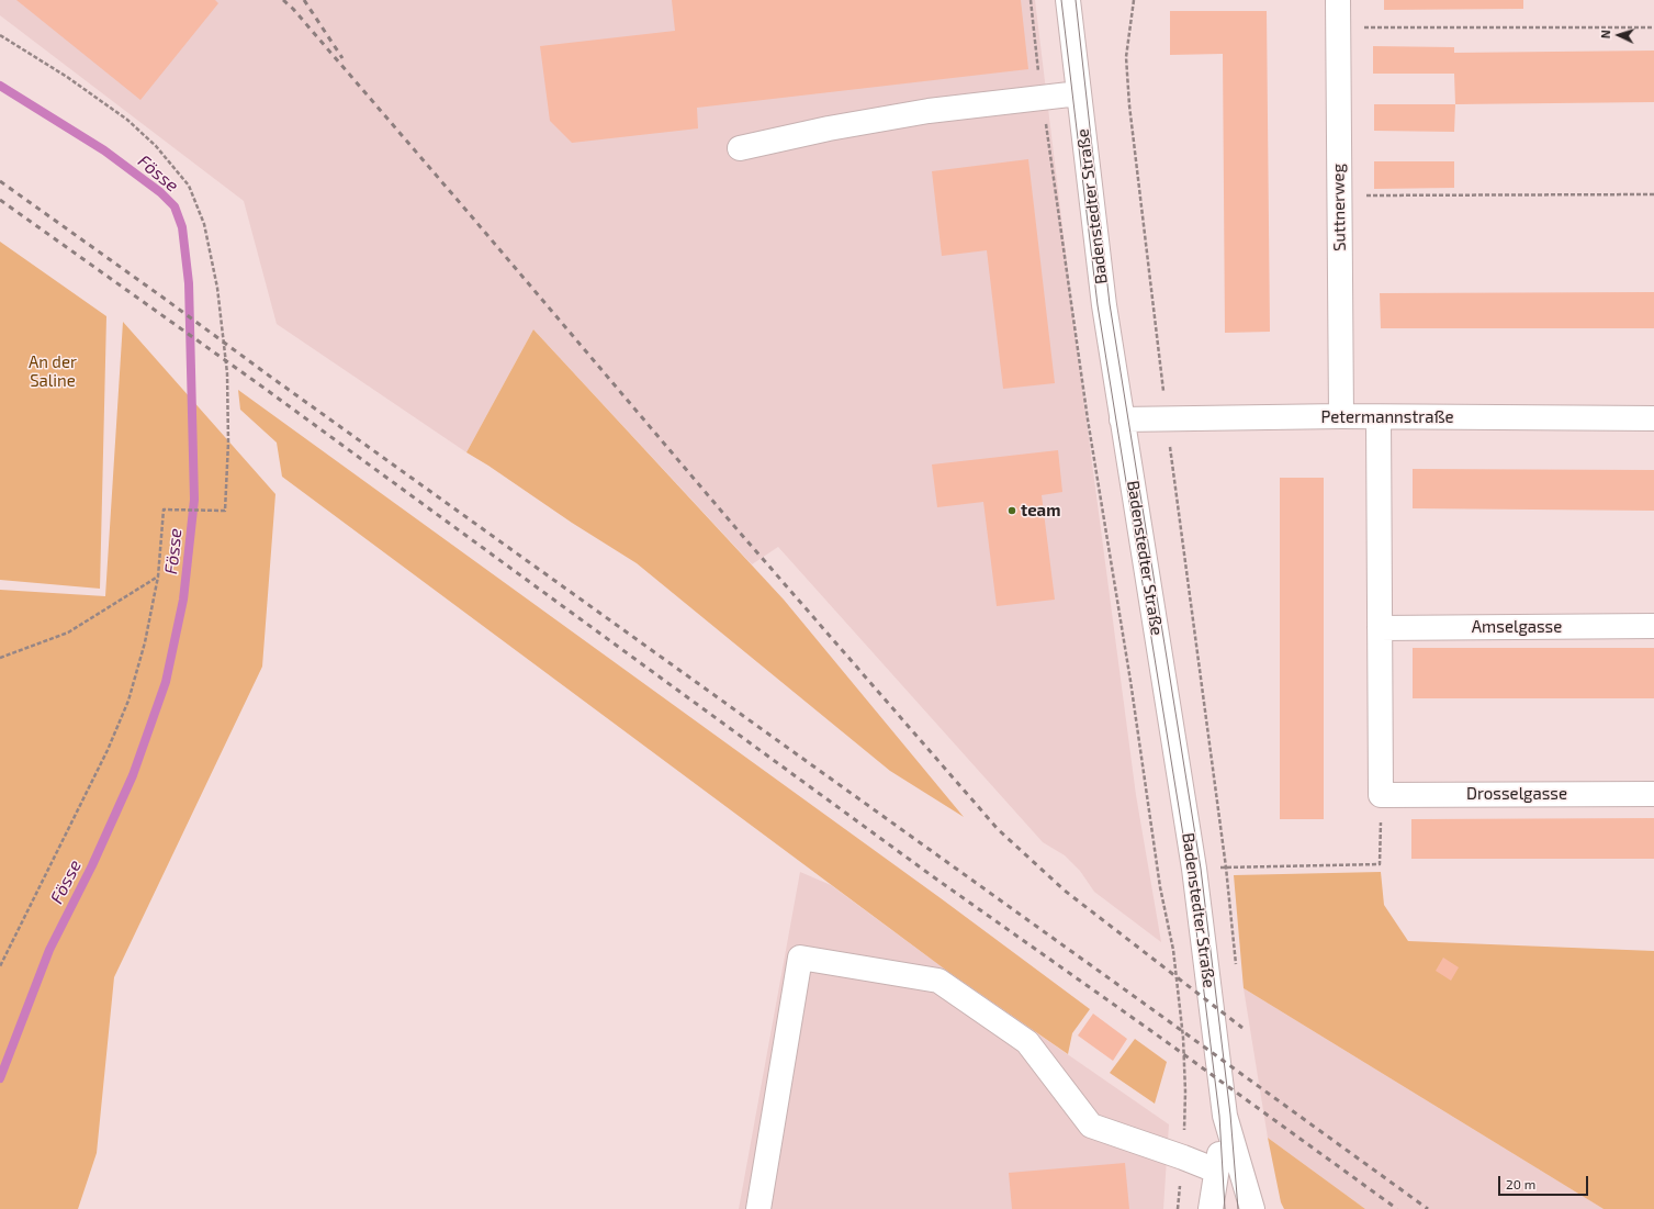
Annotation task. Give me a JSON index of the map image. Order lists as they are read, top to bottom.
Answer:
{
  "streets": {
    "street": [
      "Badenstedter Straße",
      "Suttnerweg",
      "Petermannstraße",
      "Amselgasse",
      "Drosselgasse"
    ]
  },
  "crossings": [
    ["Badenstedter Straße", "Petermannstraße"],
    ["Suttnerweg", "Petermannstraße"]
  ],
  "water": ["Fösse"],
  "parks": ["An der Saline"],
  "places": ["team"],
  "scale_bar": "20 m",
  "north": "left"
}
